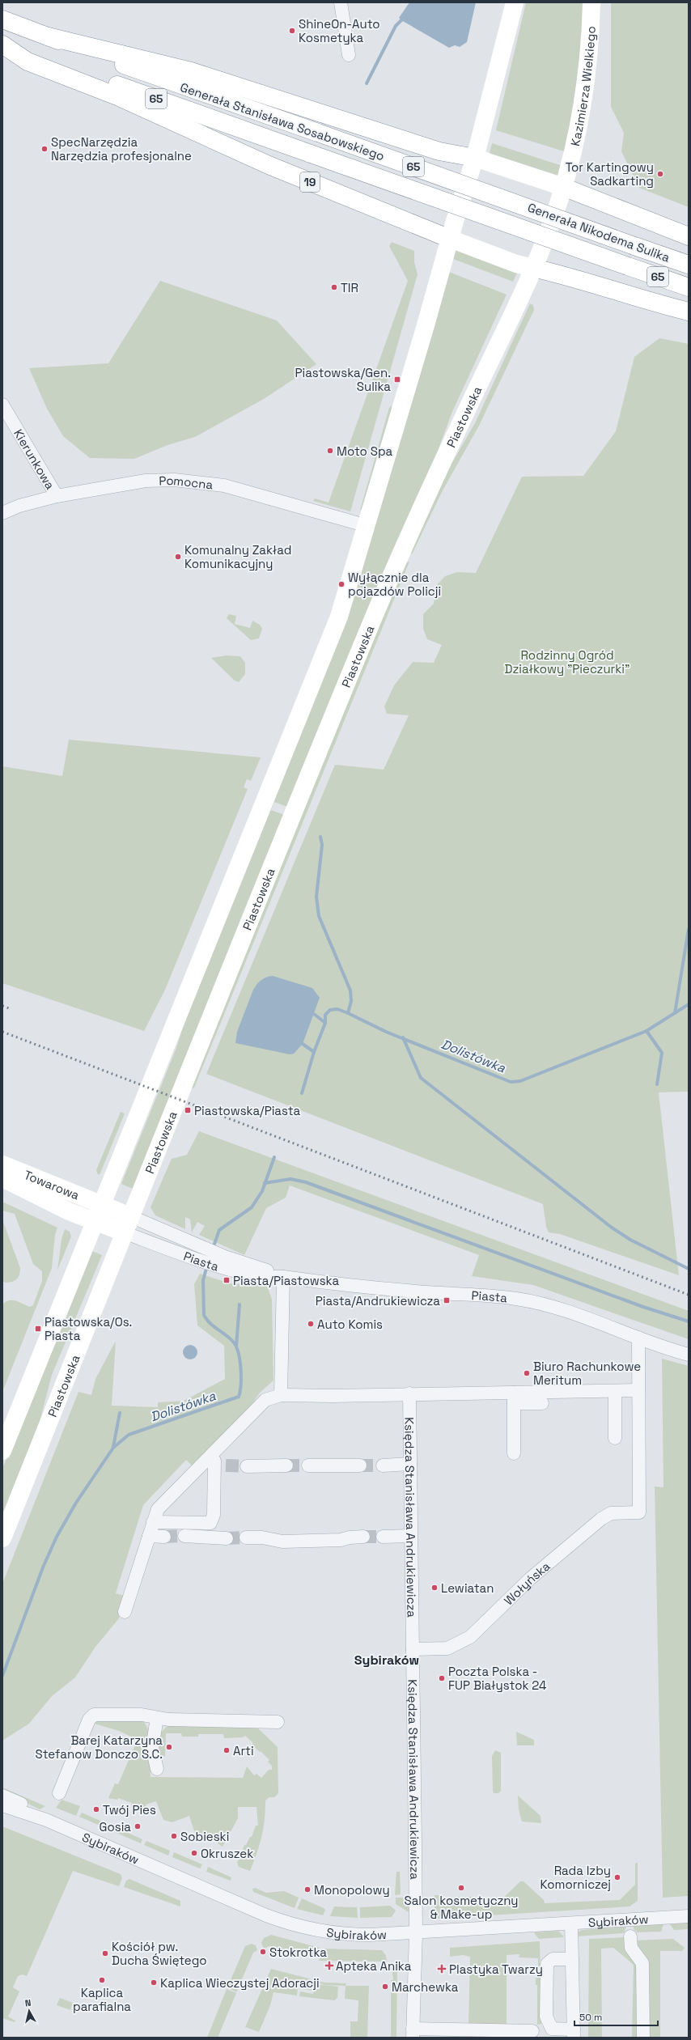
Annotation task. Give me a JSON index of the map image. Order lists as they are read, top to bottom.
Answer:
{
  "streets": {
    "main road": [
      "Kazimierza Wielkiego",
      "65",
      "Generała Stanisława Sosabowskiego",
      "19",
      "Generała Nikodema Sulika",
      "Piastowska",
      "Towarowa"
    ],
    "street": [
      "Kierunkowa",
      "Pomocna",
      "Piasta",
      "Księdza Stanisława Andrukiewicza",
      "Wołyńska",
      "Sybiraków"
    ]
  },
  "crossings": [
    ["Kazimierza Wielkiego", "Piastowska"],
    ["Generała Stanisława Sosabowskiego", "19"],
    ["Generała Stanisława Sosabowskiego", "Generała Nikodema Sulika"],
    ["Piastowska", "Towarowa"],
    ["Piastowska", "Piasta"],
    ["Kierunkowa", "Pomocna"],
    ["Towarowa", "Piasta"],
    ["Księdza Stanisława Andrukiewicza", "Wołyńska"],
    ["Księdza Stanisława Andrukiewicza", "Sybiraków"]
  ],
  "districts": ["Sybiraków"],
  "water": ["Dolistówka"],
  "parks": ["Rodzinny Ogród Działkowy \"Pieczurki\""],
  "places": {
    "other": [
      "ShineOn-Auto Kosmetyka",
      "SpecNarzędzia Narzędzia profesjonalne",
      "Tor Kartingowy Sadkarting",
      "TIR",
      "Moto Spa",
      "Komunalny Zakład Komunikacyjny",
      "Wyłącznie dla pojazdów Policji",
      "Auto Komis",
      "Biuro Rachunkowe Meritum",
      "Lewiatan",
      "Poczta Polska - FUP Białystok 24",
      "Barej Katarzyna Stefanow Donczo S.C.",
      "Arti",
      "Twój Pies",
      "Gosia",
      "Sobieski",
      "Okruszek",
      "Rada Izby Komorniczej",
      "Salon kosmetyczny & Make-up",
      "Monopolowy",
      "Stokrotka",
      "Kościół pw. Ducha Świętego",
      "Kaplica parafialna",
      "Kaplica Wieczystej Adoracji",
      "Marchewka"
    ],
    "transit": [
      "Piastowska/Gen. Sulika",
      "Piastowska/Piasta",
      "Piasta/Piastowska",
      "Piasta/Andrukiewicza",
      "Piastowska/Os. Piasta"
    ],
    "health": ["Apteka Anika", "Plastyka Twarzy"]
  },
  "scale_bar": "50 m",
  "north": "top"
}
